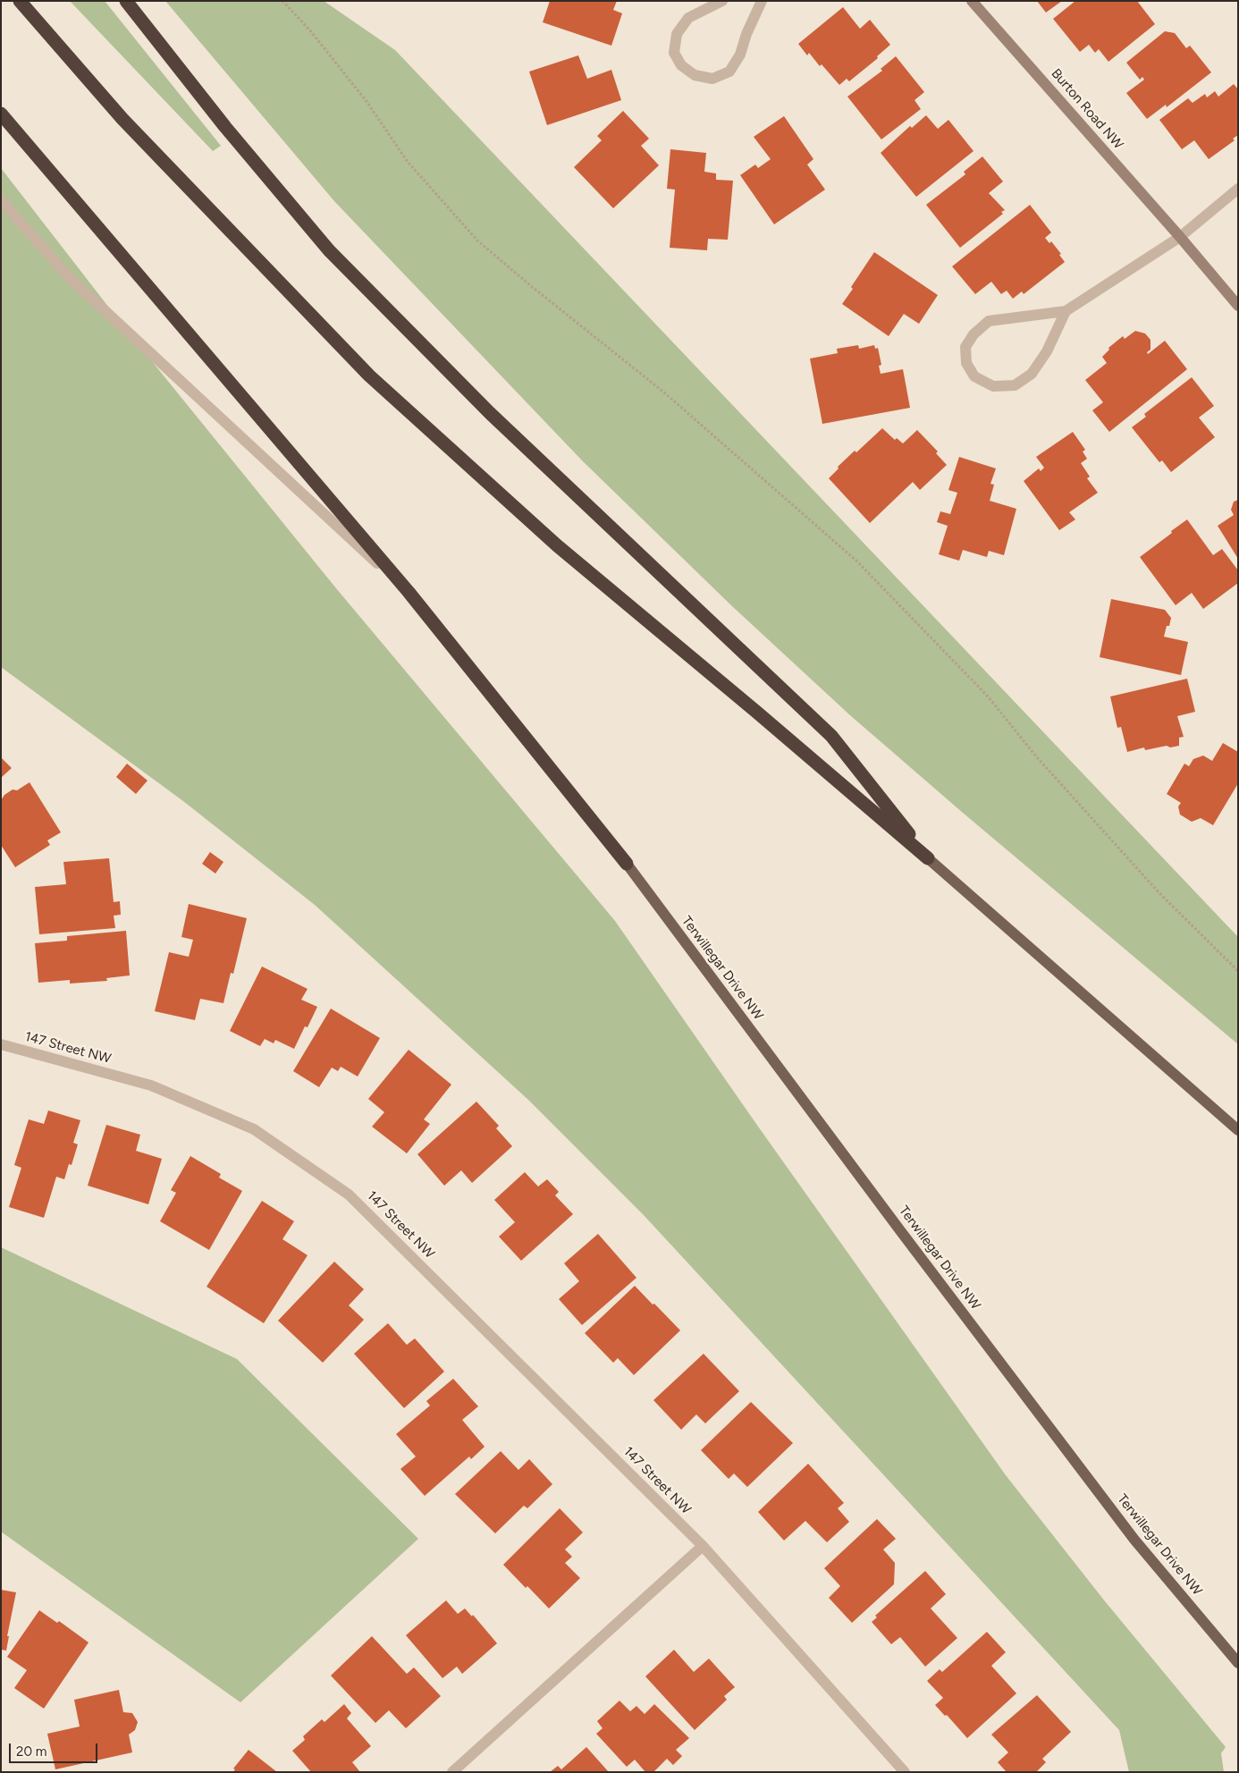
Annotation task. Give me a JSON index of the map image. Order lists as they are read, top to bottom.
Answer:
{
  "streets": {
    "main road": ["Terwillegar Drive NW"],
    "street": ["Burton Road NW", "147 Street NW"]
  },
  "scale_bar": "20 m"
}
